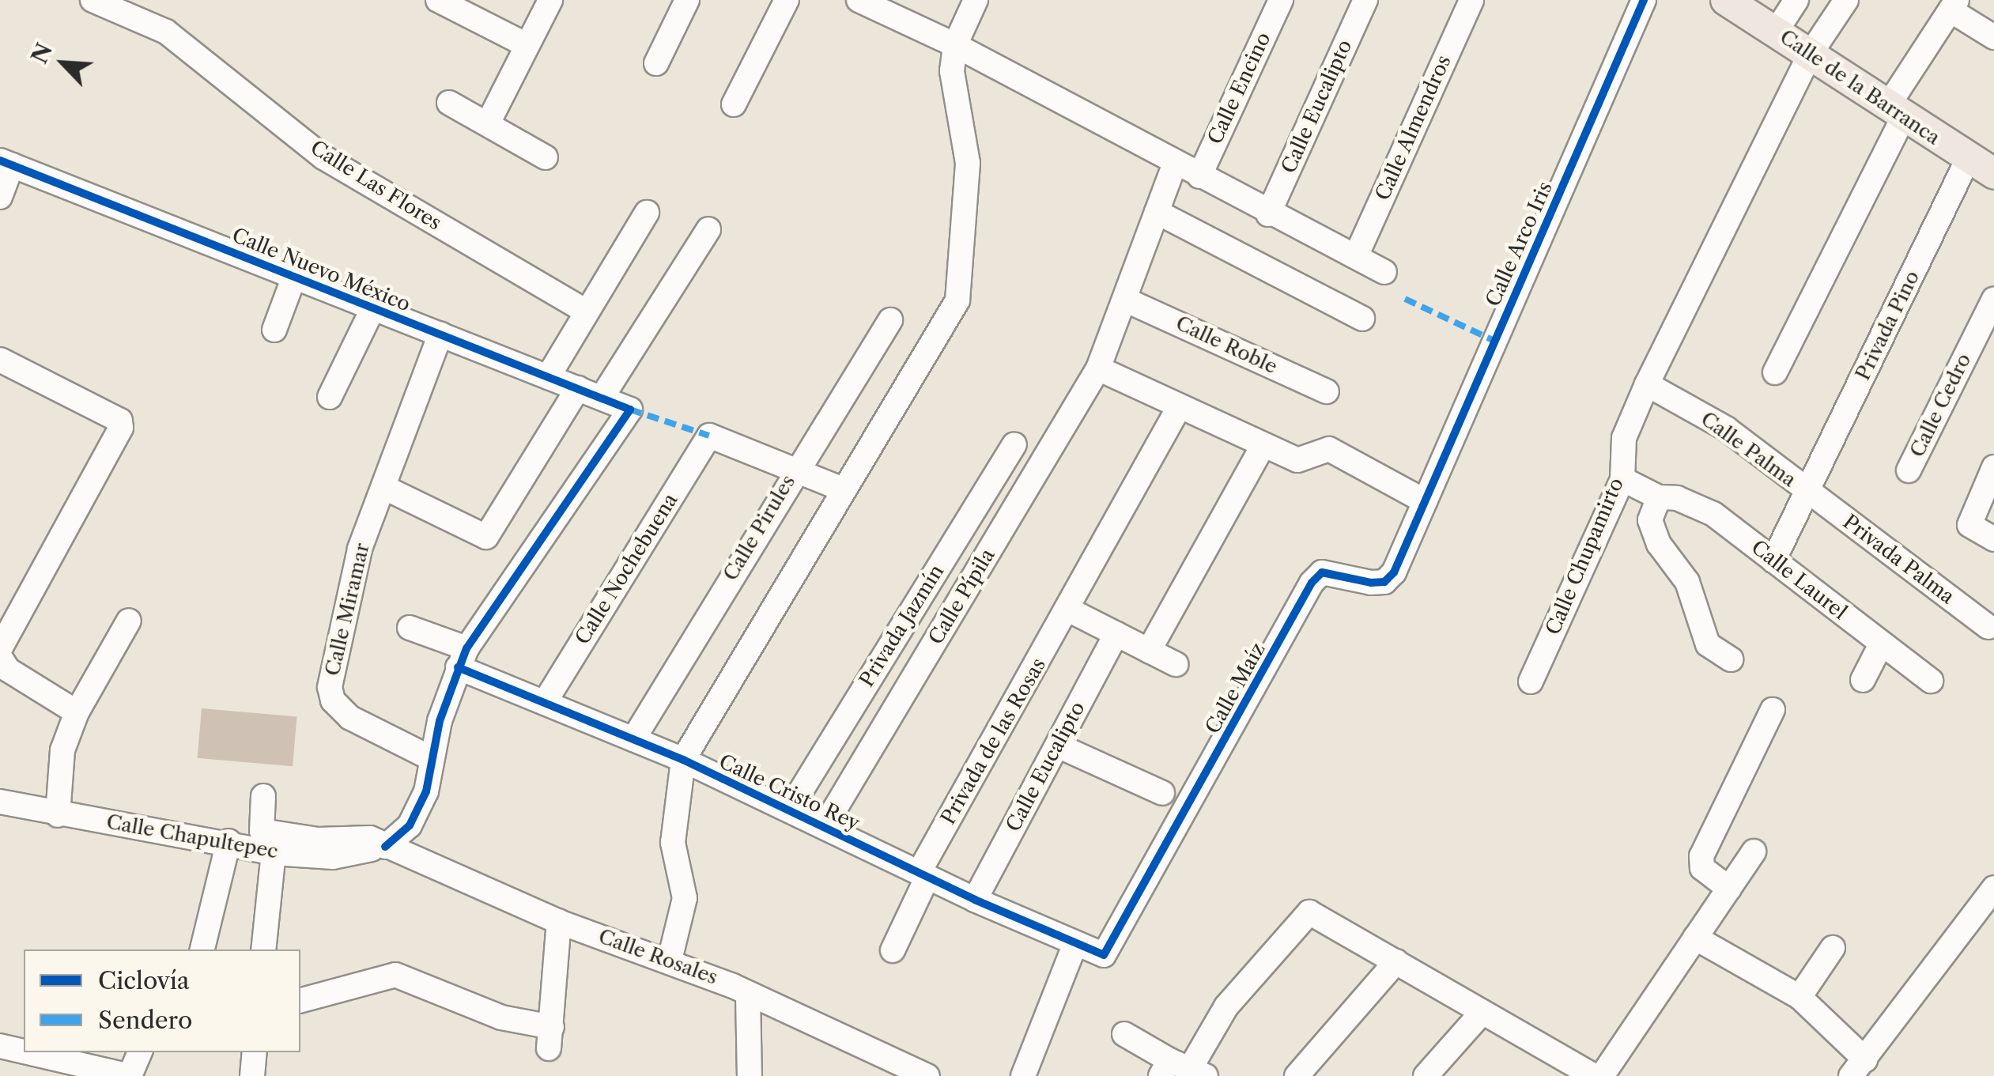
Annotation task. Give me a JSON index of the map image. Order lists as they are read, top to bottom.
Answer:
{
  "streets": {
    "main road": ["Calle de la Barranca"],
    "street": [
      "Calle Encino",
      "Calle Eucalipto",
      "Calle Almendros",
      "Calle Las Flores",
      "Calle Arco Iris",
      "Calle Nuevo México",
      "Privada Pino",
      "Calle Roble",
      "Calle Cedro",
      "Calle Palma",
      "Calle Pirules",
      "Calle Chupamirto",
      "Privada Palma",
      "Calle Nochebuena",
      "Calle Laurel",
      "Calle Pípila",
      "Calle Miramar",
      "Privada Jazmín",
      "Calle Maíz",
      "Privada de las Rosas",
      "Calle Cristo Rey",
      "Calle Chapultepec",
      "Calle Rosales"
    ]
  },
  "crossings": [
    ["Calle de la Barranca", "Privada Pino"],
    ["Calle de la Barranca", "Calle Chupamirto"],
    ["Calle Eucalipto", "Calle Cristo Rey"],
    ["Calle Arco Iris", "Calle Maíz"],
    ["Calle Nuevo México", "Calle Miramar"],
    ["Calle Nuevo México", "Calle Cristo Rey"],
    ["Privada Pino", "Calle Palma"],
    ["Privada Pino", "Privada Palma"],
    ["Privada Pino", "Calle Laurel"],
    ["Calle Palma", "Calle Chupamirto"],
    ["Calle Palma", "Privada Palma"],
    ["Calle Pirules", "Calle Nochebuena"],
    ["Calle Pirules", "Calle Cristo Rey"],
    ["Calle Chupamirto", "Calle Laurel"],
    ["Calle Nochebuena", "Calle Cristo Rey"],
    ["Calle Pípila", "Calle Cristo Rey"],
    ["Privada Jazmín", "Calle Cristo Rey"],
    ["Calle Maíz", "Calle Cristo Rey"],
    ["Privada de las Rosas", "Calle Cristo Rey"],
    ["Calle Chapultepec", "Calle Rosales"]
  ],
  "legend": ["Ciclovía", "Sendero"],
  "north": "top left"
}
